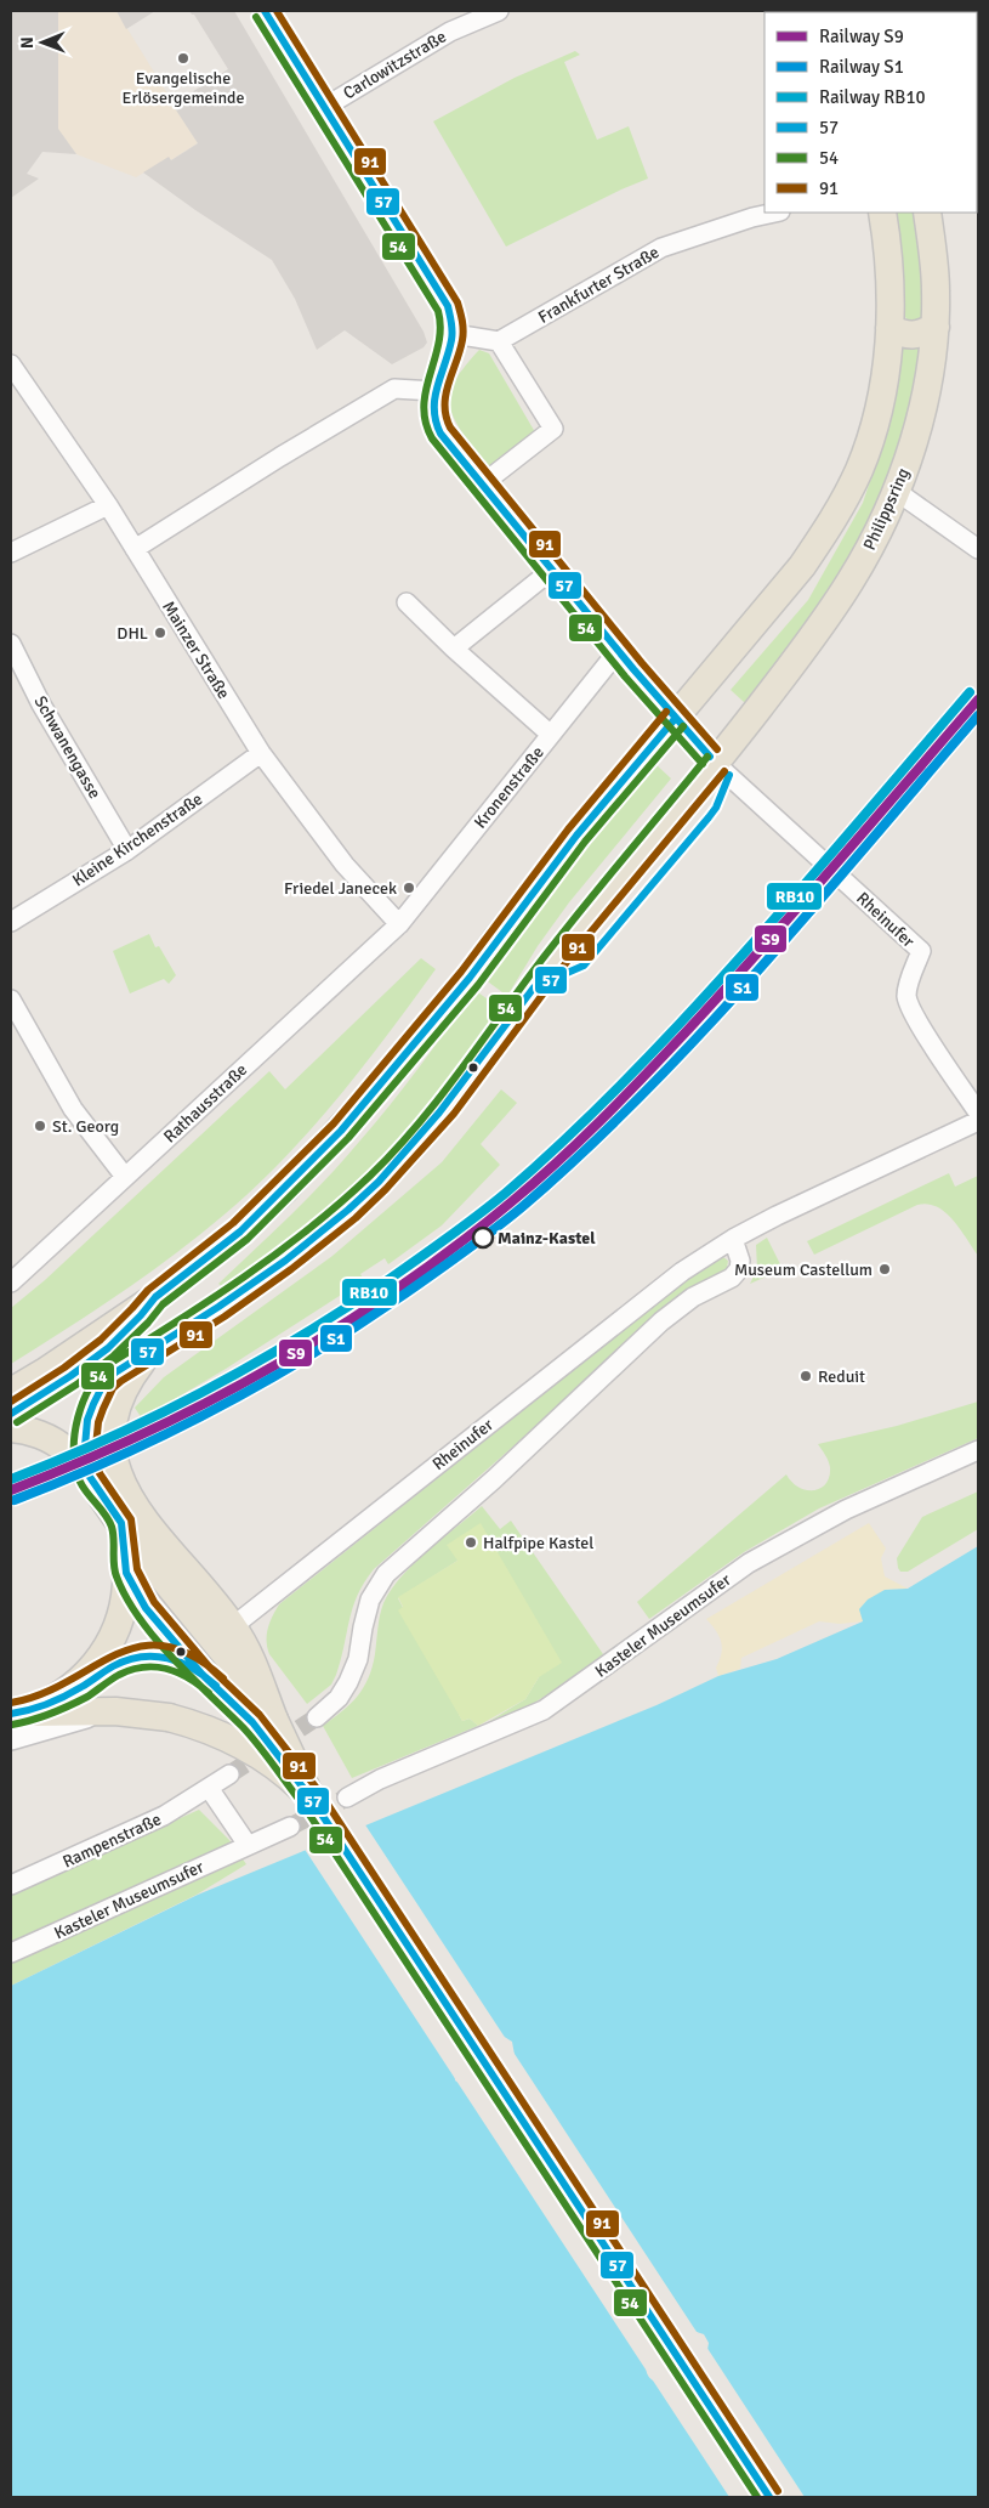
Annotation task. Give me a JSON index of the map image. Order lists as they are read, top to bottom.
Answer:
{
  "streets": {
    "main road": ["Philippsring"],
    "street": [
      "Carlowitzstraße",
      "Frankfurter Straße",
      "Mainzer Straße",
      "Schwanengasse",
      "Kronenstraße",
      "Kleine Kirchenstraße",
      "Rheinufer",
      "Rathausstraße",
      "Kasteler Museumsufer",
      "Rampenstraße"
    ]
  },
  "crossings": [
    ["Philippsring", "Rheinufer"],
    ["Mainzer Straße", "Kronenstraße"],
    ["Mainzer Straße", "Kleine Kirchenstraße"],
    ["Mainzer Straße", "Rathausstraße"],
    ["Schwanengasse", "Kleine Kirchenstraße"],
    ["Kronenstraße", "Rathausstraße"]
  ],
  "places": [
    "Evangelische Erlösergemeinde",
    "DHL",
    "Friedel Janecek",
    "St. Georg",
    "Mainz-Kastel",
    "Museum Castellum",
    "Reduit",
    "Halfpipe Kastel"
  ],
  "lines": [
    "transit line 57",
    "transit line 91",
    "transit line 54",
    "rail line RB10",
    "rail line S9",
    "rail line S1"
  ],
  "legend": [
    "Railway S9",
    "Railway S1",
    "Railway RB10",
    "57",
    "54",
    "91"
  ],
  "north": "left"
}
